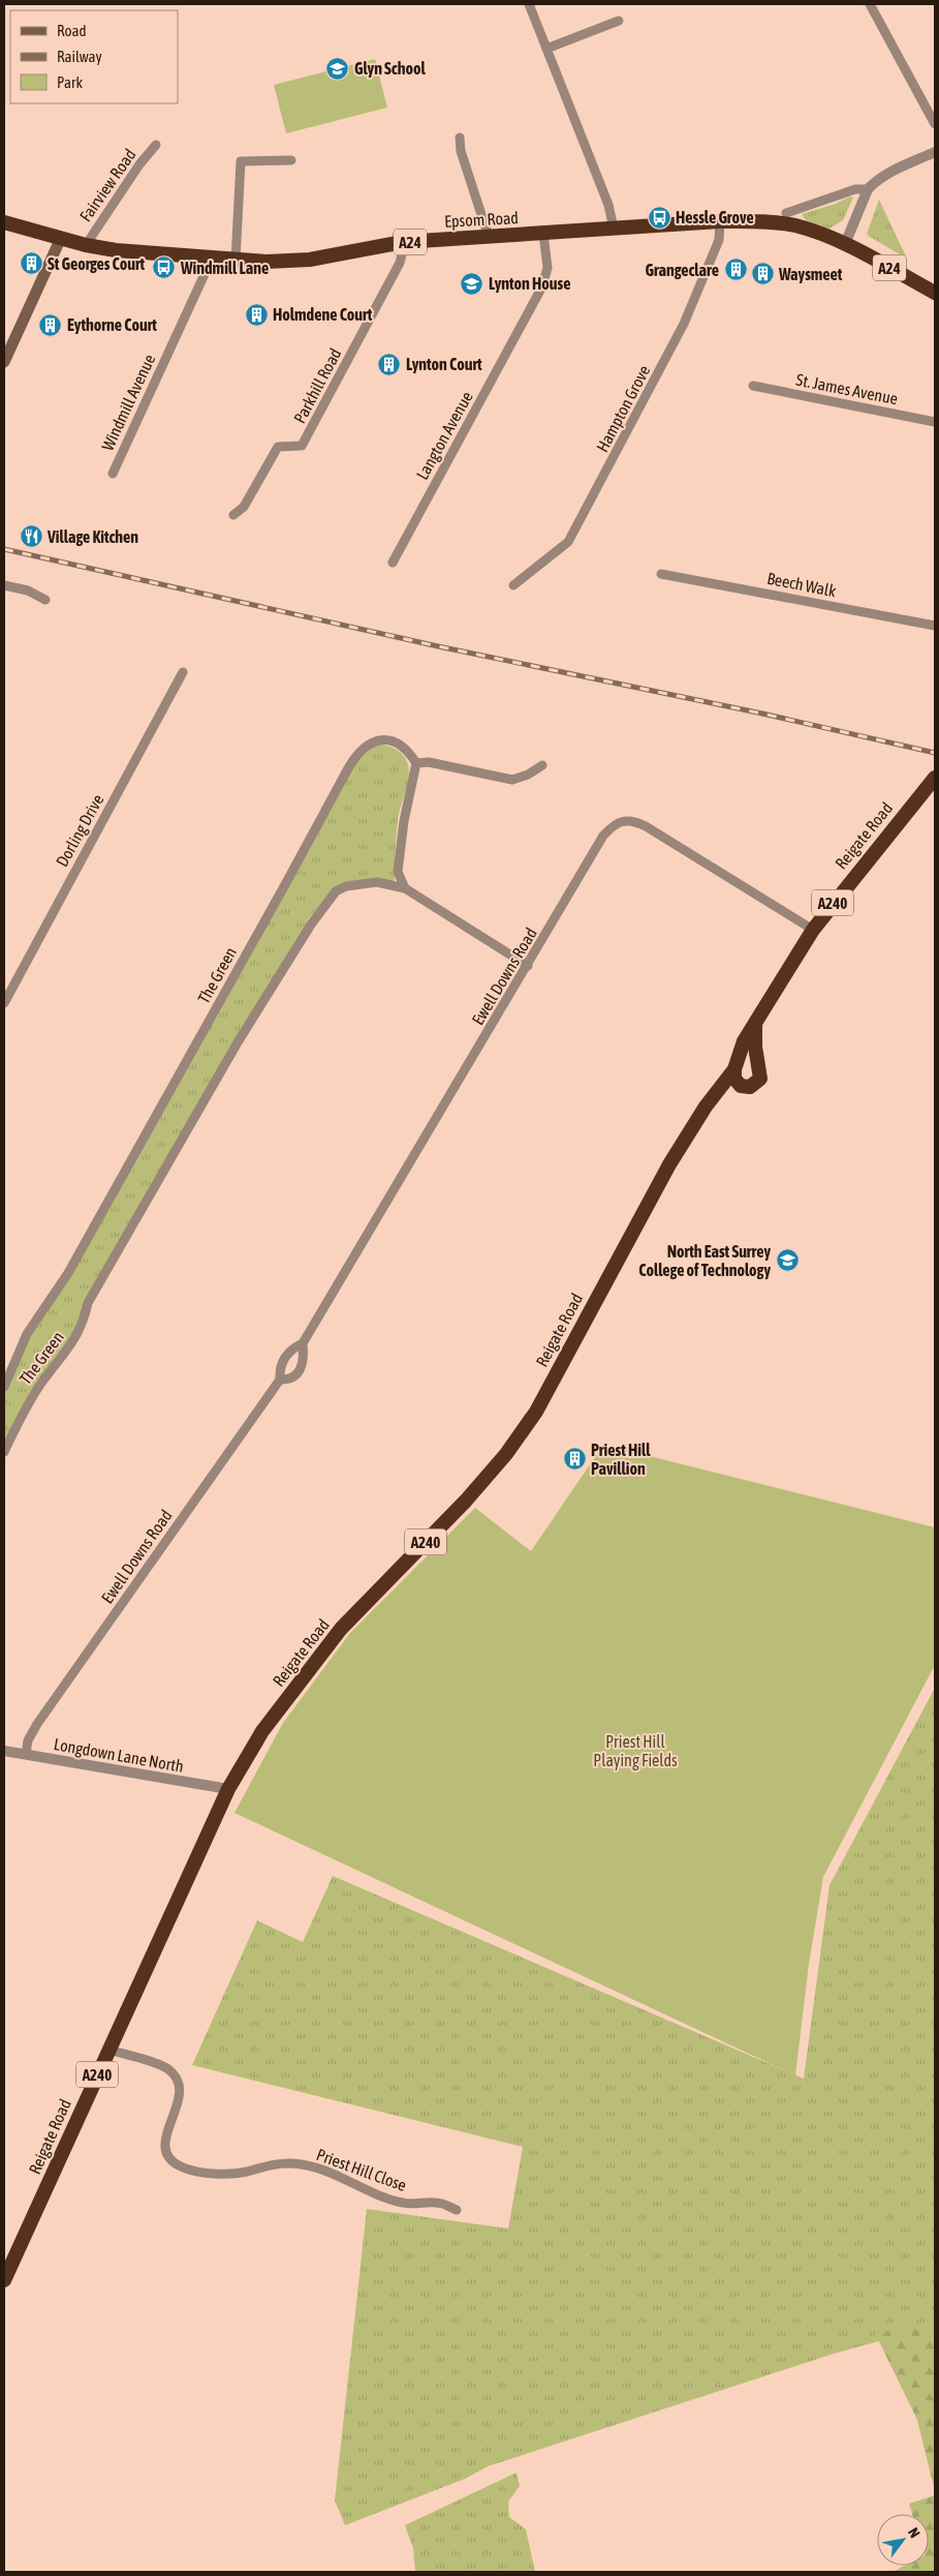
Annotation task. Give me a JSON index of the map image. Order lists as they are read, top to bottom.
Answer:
{
  "streets": {
    "highway": [
      "Epsom Road",
      "A24",
      "Reigate Road",
      "A240"
    ],
    "street": [
      "Fairview Road",
      "Parkhill Road",
      "St. James Avenue",
      "Windmill Avenue",
      "Hampton Grove",
      "Langton Avenue",
      "Beech Walk",
      "Dorling Drive",
      "The Green",
      "Ewell Downs Road",
      "Longdown Lane North",
      "Priest Hill Close"
    ]
  },
  "crossings": [
    ["Fairview Road", "Epsom Road"],
    ["Epsom Road", "A24"],
    ["Epsom Road", "Parkhill Road"],
    ["Epsom Road", "Windmill Avenue"],
    ["Epsom Road", "Hampton Grove"],
    ["Epsom Road", "Langton Avenue"],
    ["Reigate Road", "Ewell Downs Road"],
    ["Reigate Road", "Longdown Lane North"],
    ["Reigate Road", "Priest Hill Close"],
    ["The Green", "Ewell Downs Road"],
    ["Ewell Downs Road", "Longdown Lane North"]
  ],
  "parks": ["Priest Hill Playing Fields"],
  "places": {
    "school or university": ["Glyn School", "Lynton House", "North East Surrey College of Technology"],
    "bus stop": ["Hessle Grove", "Windmill Lane"],
    "building": [
      "St Georges Court",
      "Grangeclare",
      "Waysmeet",
      "Holmdene Court",
      "Eythorne Court",
      "Lynton Court",
      "Priest Hill Pavillion"
    ],
    "restaurant": ["Village Kitchen"]
  },
  "legend": ["Road", "Railway", "Park"],
  "north": "top right"
}
